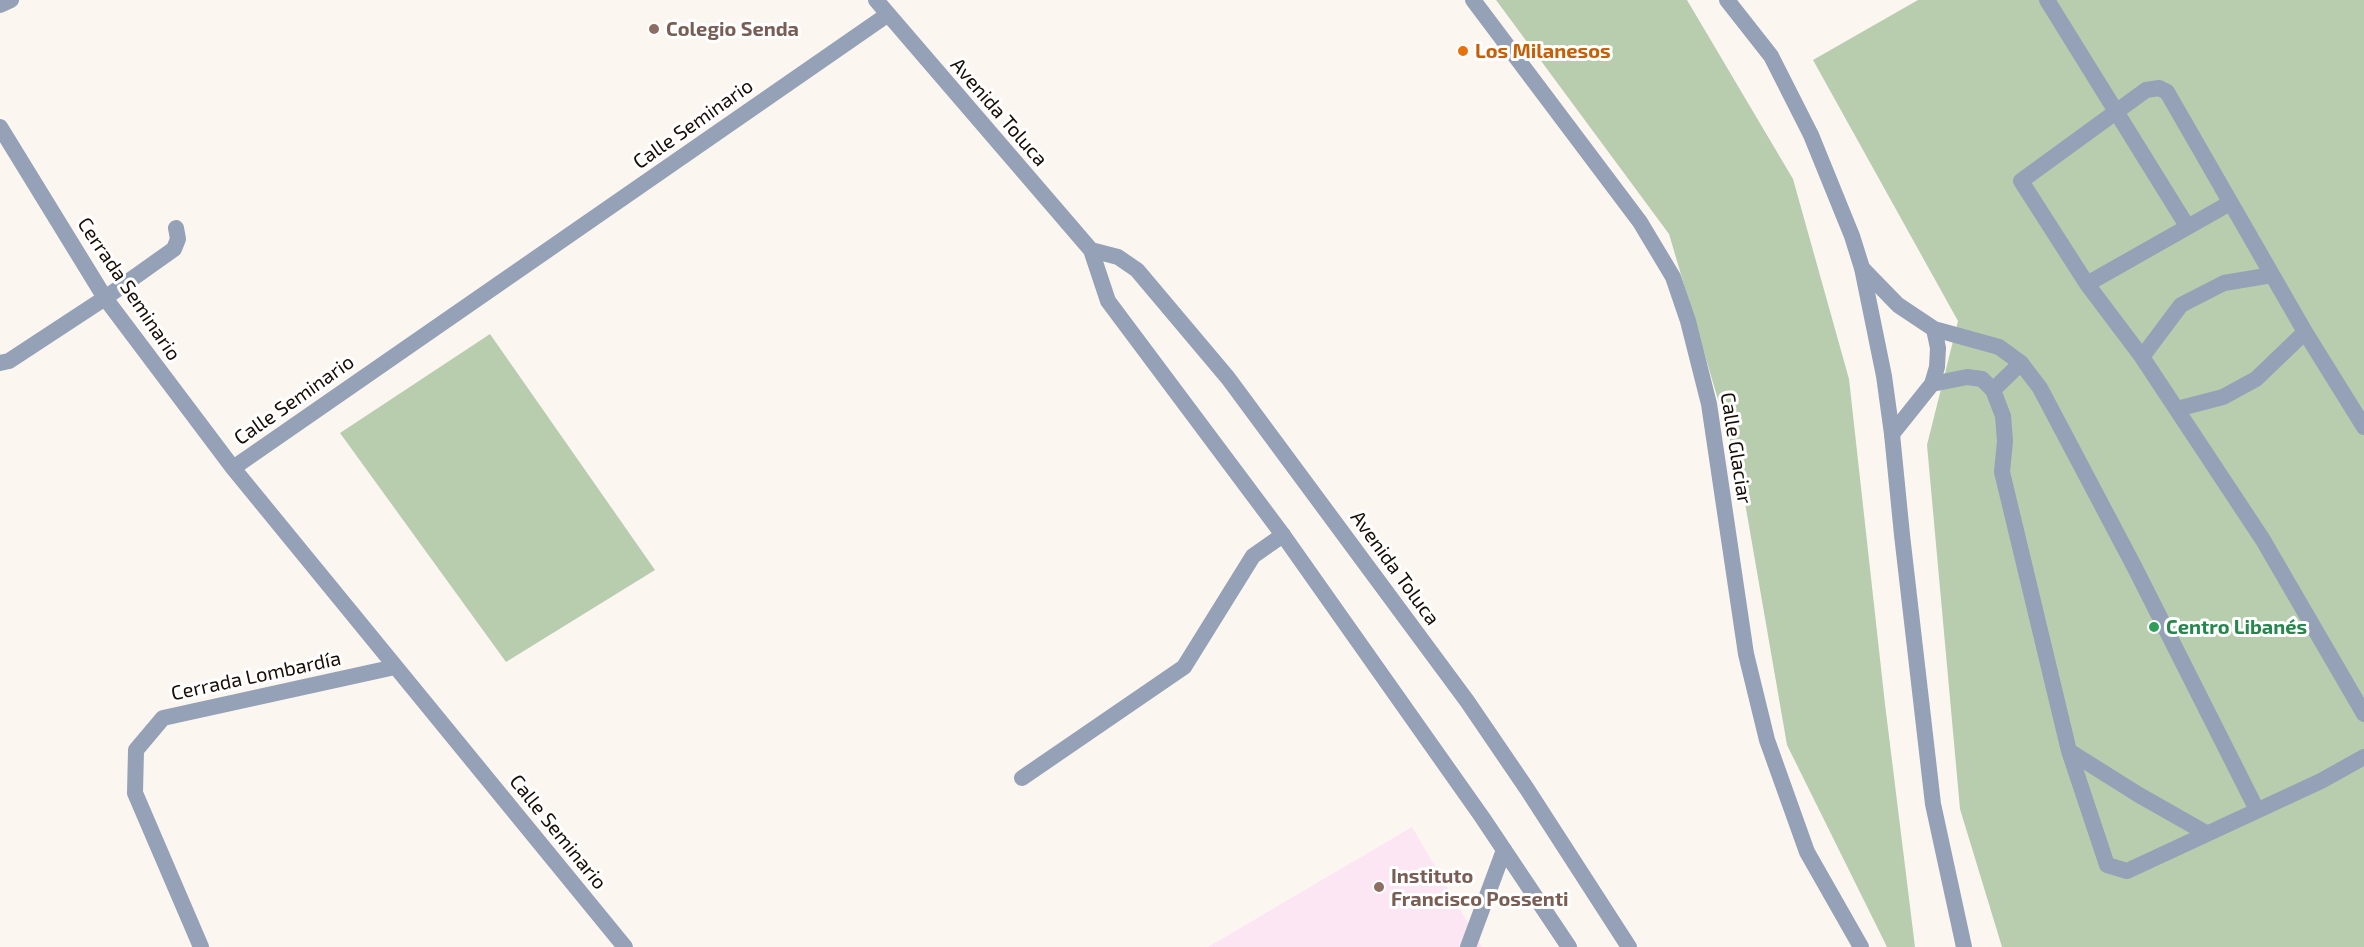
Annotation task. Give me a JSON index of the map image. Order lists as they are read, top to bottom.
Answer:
{
  "streets": {
    "street": [
      "Avenida Toluca",
      "Calle Seminario",
      "Cerrada Seminario",
      "Calle Glaciar",
      "Cerrada Lombardía"
    ]
  },
  "crossings": [
    ["Avenida Toluca", "Calle Seminario"],
    ["Calle Seminario", "Cerrada Seminario"],
    ["Calle Seminario", "Cerrada Lombardía"]
  ],
  "places": [
    "Colegio Senda",
    "Los Milanesos",
    "Centro Libanés",
    "Instituto Francisco Possenti"
  ]
}
